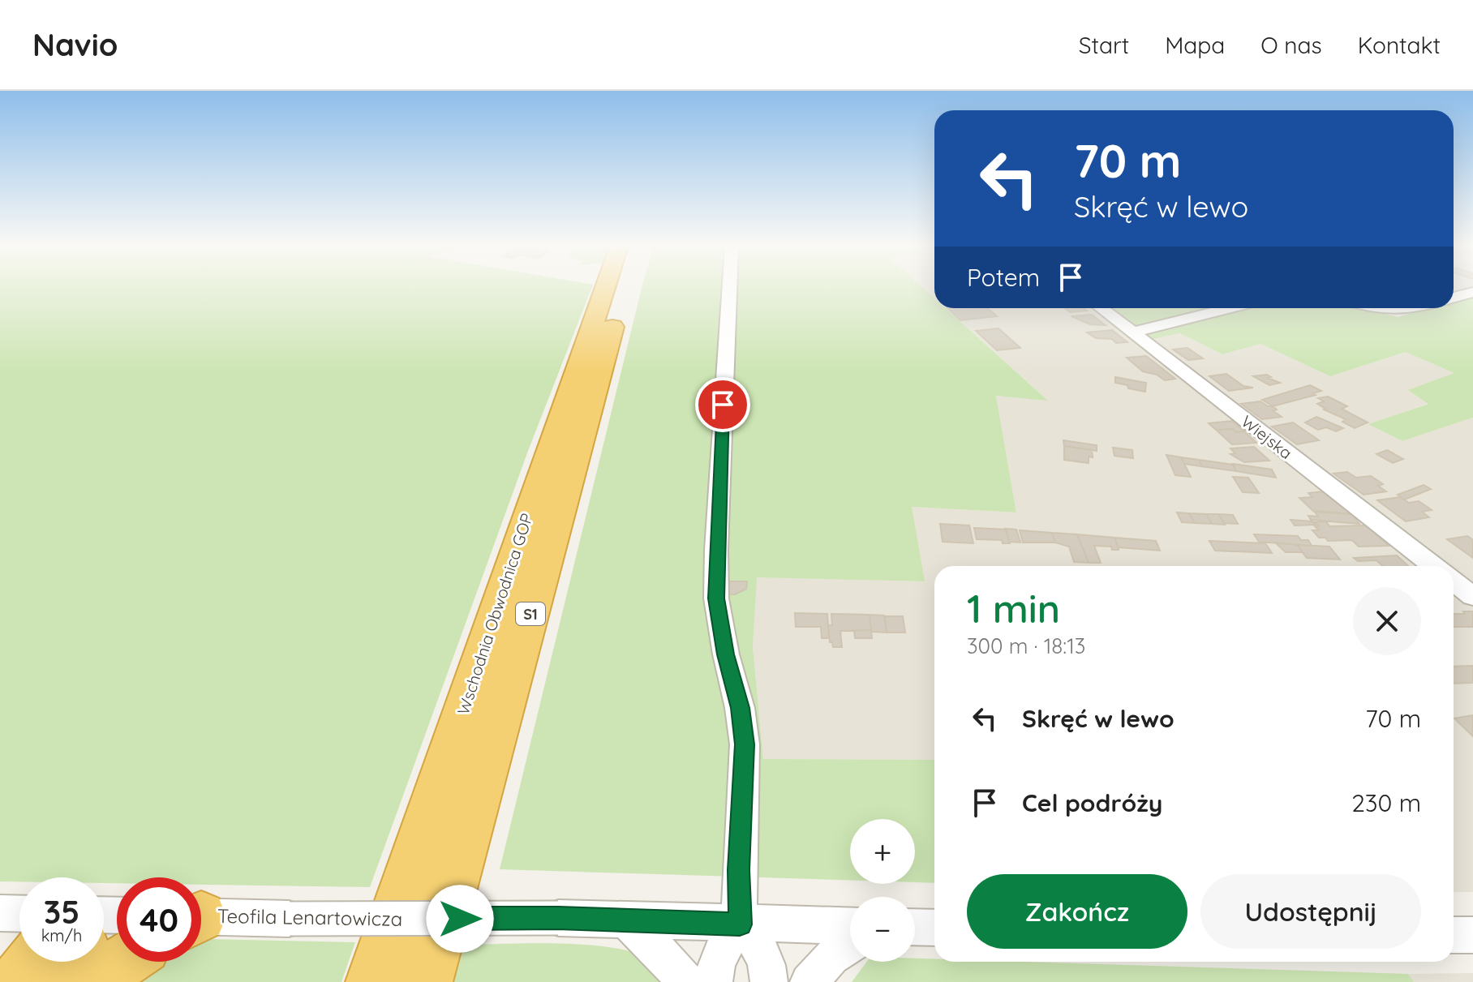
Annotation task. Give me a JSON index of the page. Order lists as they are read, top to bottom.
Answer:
{
  "streets": {
    "highway": ["Wschodnia Obwodnica GOP", "S1"],
    "street": ["Wiejska", "Teofila Lenartowicza"]
  },
  "page": {
    "header": "Navio",
    "nav": [
      "Start",
      "Mapa",
      "O nas",
      "Kontakt"
    ],
    "turn": ["70 m", "Skręć w lewo"],
    "then": "Potem",
    "heading": ["1 min", "300 m · 18:13"],
    "list": [
      {
        "name": "Skręć w lewo",
        "value": "70 m"
      },
      {
        "name": "Cel podróży",
        "value": "230 m"
      }
    ],
    "map_buttons": ["+", "−"],
    "buttons": ["Zakończ", "Udostępnij"],
    "speed": "35 km/h",
    "limit": "40"
  }
}
